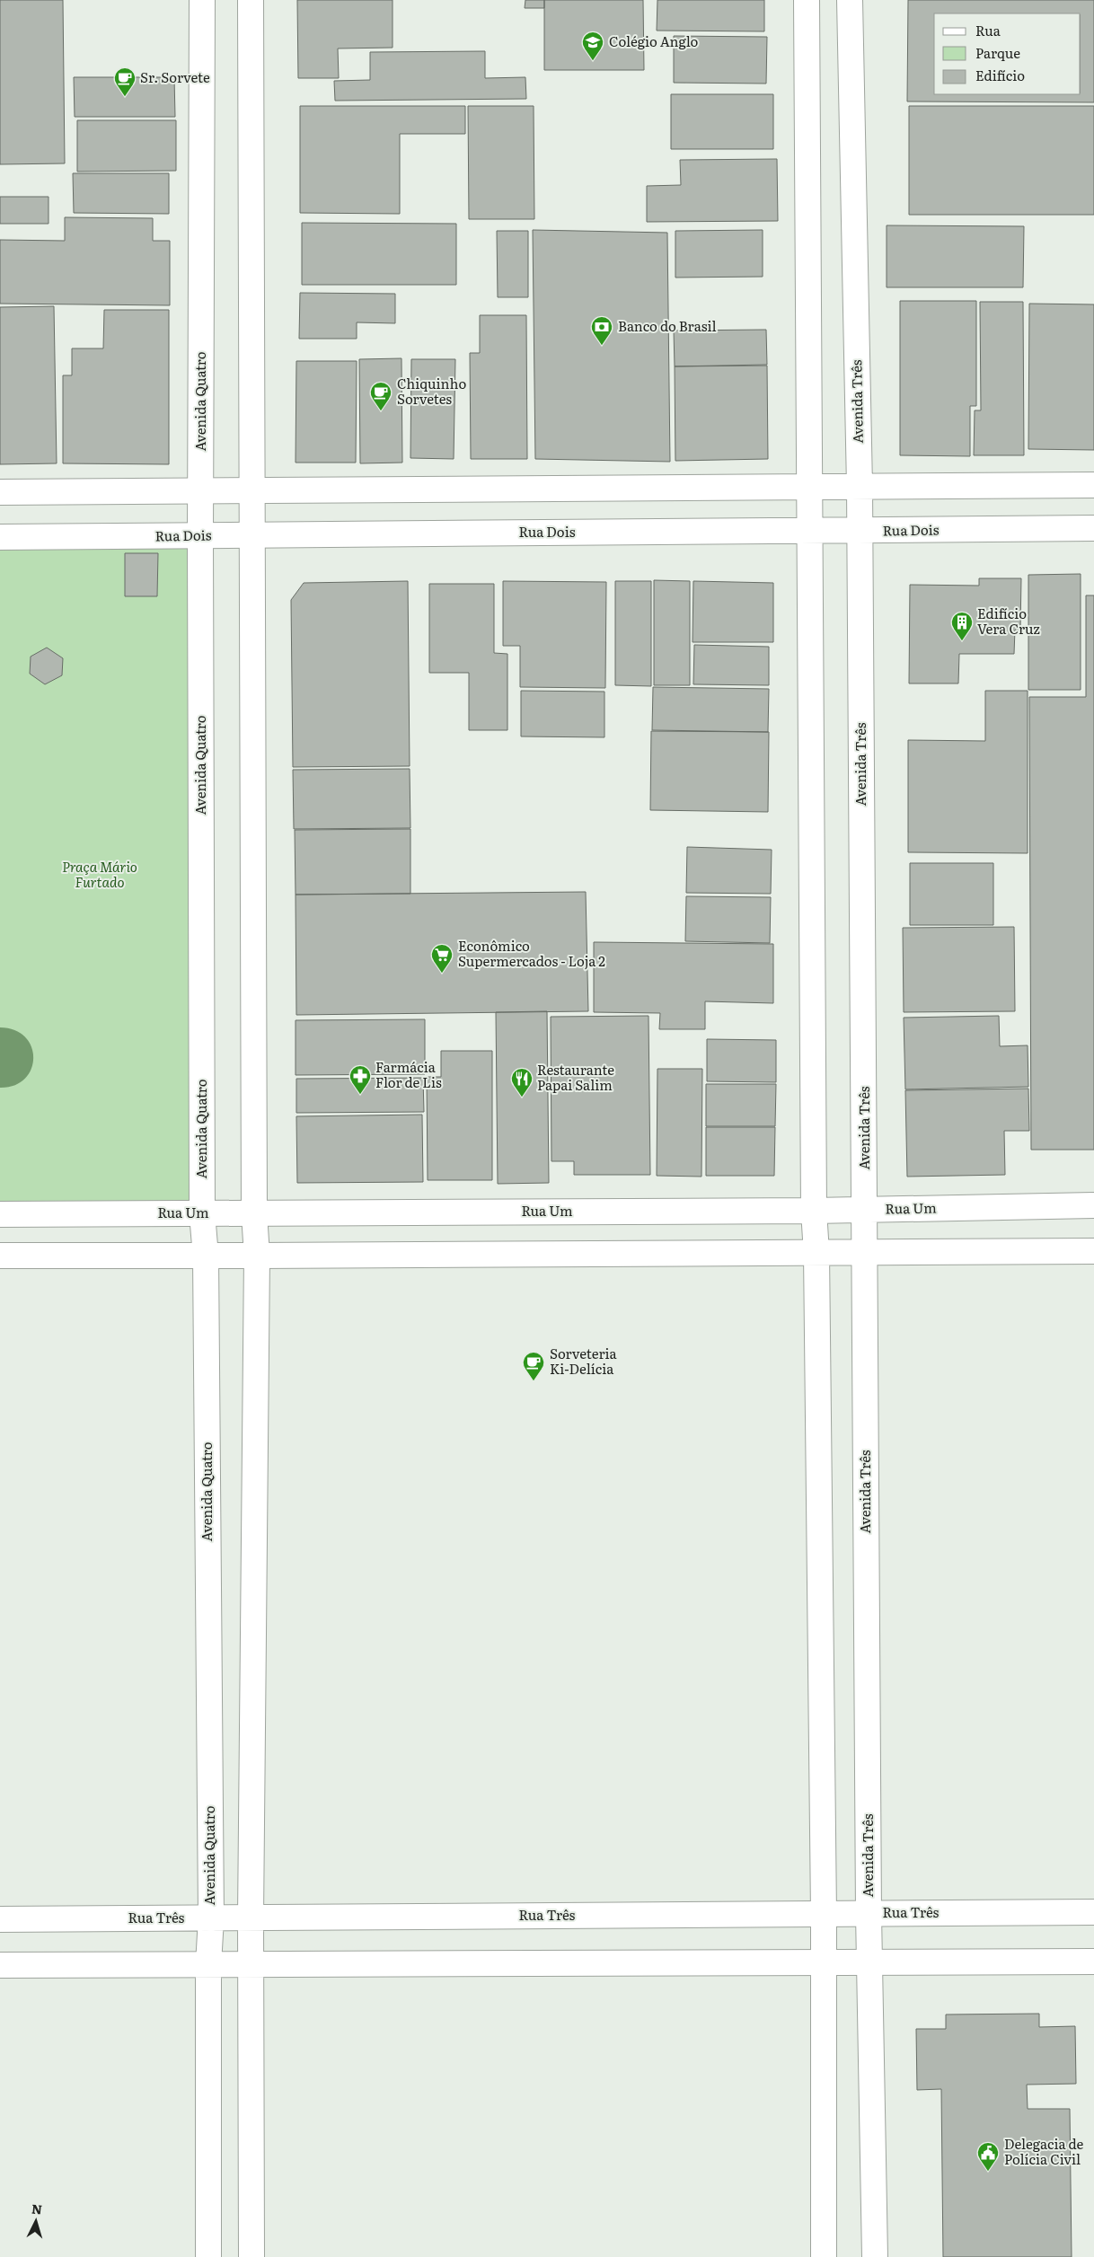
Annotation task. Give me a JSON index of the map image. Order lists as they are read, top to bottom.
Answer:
{
  "streets": {
    "street": [
      "Avenida Quatro",
      "Avenida Três",
      "Rua Dois",
      "Rua Um",
      "Rua Três"
    ]
  },
  "crossings": [
    ["Avenida Quatro", "Rua Dois"],
    ["Avenida Quatro", "Rua Um"],
    ["Avenida Quatro", "Rua Três"],
    ["Avenida Três", "Rua Dois"],
    ["Avenida Três", "Rua Um"],
    ["Avenida Três", "Rua Três"]
  ],
  "parks": ["Praça Mário Furtado"],
  "places": {
    "school or university": ["Colégio Anglo"],
    "cafe": ["Sr. Sorvete", "Chiquinho Sorvetes", "Sorveteria Ki-Delícia"],
    "bank": ["Banco do Brasil"],
    "building": ["Edifício Vera Cruz"],
    "supermarket": ["Econômico Supermercados - Loja 2"],
    "pharmacy": ["Farmácia Flor de Lis"],
    "restaurant": ["Restaurante Papai Salim"],
    "public building": ["Delegacia de Polícia Civil"]
  },
  "legend": ["Rua", "Parque", "Edifício"],
  "north": "top"
}
